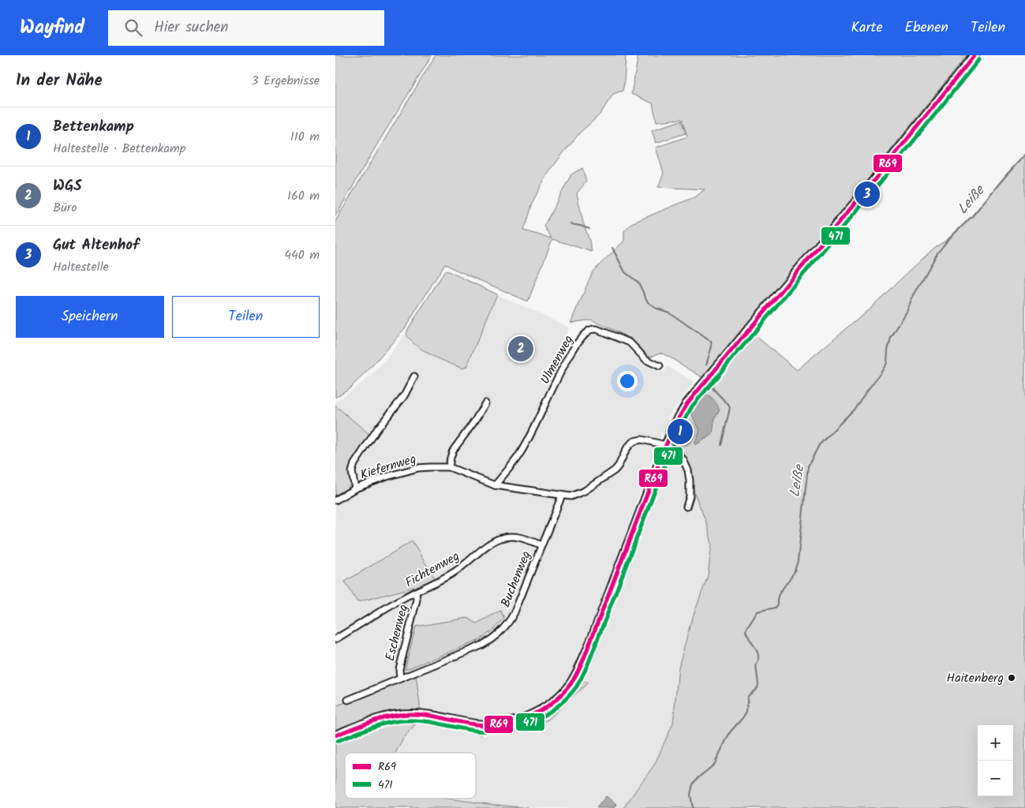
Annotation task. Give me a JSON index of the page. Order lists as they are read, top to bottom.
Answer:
{
  "streets": {
    "street": [
      "Ulmenweg",
      "Kiefernweg",
      "Fichtenweg",
      "Buchenweg",
      "Eschenweg"
    ]
  },
  "crossings": [
    ["Ulmenweg", "Kiefernweg"],
    ["Kiefernweg", "Buchenweg"],
    ["Fichtenweg", "Buchenweg"],
    ["Fichtenweg", "Eschenweg"],
    ["Buchenweg", "Eschenweg"]
  ],
  "water": ["Leiße"],
  "places": ["Haitenberg"],
  "lines": ["transit line R69", "transit line 471"],
  "legend": ["R69", "471"],
  "page": {
    "header": "Wayfind",
    "search": "Hier suchen",
    "nav": ["Karte", "Ebenen", "Teilen"],
    "heading": ["In der Nähe", "3 Ergebnisse"],
    "list": [
      {
        "mark": "1",
        "name": "Bettenkamp",
        "note": "Haltestelle · Bettenkamp",
        "value": "110 m"
      },
      {
        "mark": "2",
        "name": "WGS",
        "note": "Büro",
        "value": "160 m"
      },
      {
        "mark": "3",
        "name": "Gut Altenhof",
        "note": "Haltestelle",
        "value": "440 m"
      }
    ],
    "pins": ["3", "2", "1"],
    "buttons": ["Speichern", "Teilen"],
    "map_buttons": ["+", "−"]
  }
}
